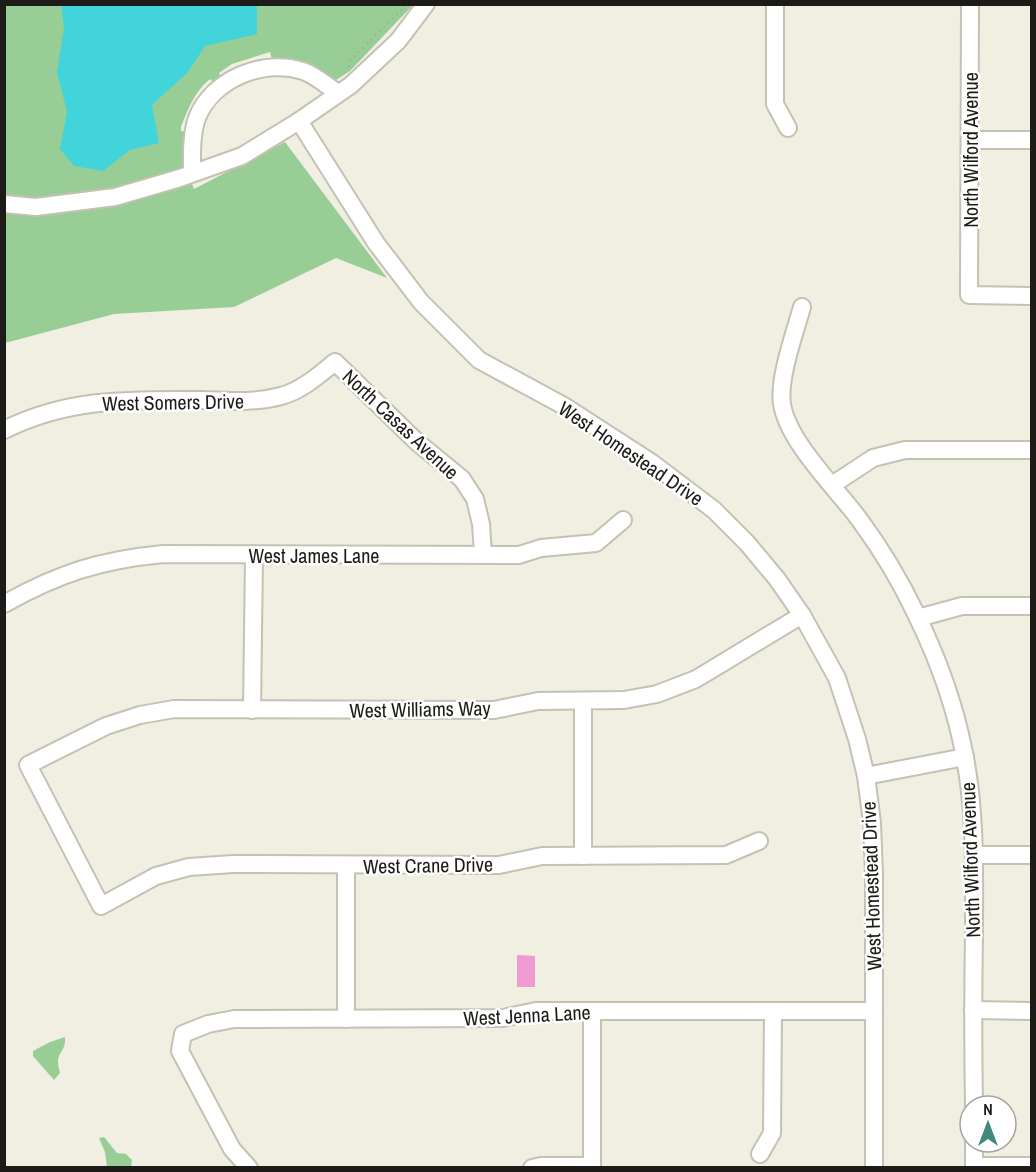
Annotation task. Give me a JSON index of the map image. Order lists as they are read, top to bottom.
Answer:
{
  "streets": {
    "street": [
      "North Wilford Avenue",
      "West Somers Drive",
      "North Casas Avenue",
      "West Homestead Drive",
      "West James Lane",
      "West Williams Way",
      "West Crane Drive",
      "West Jenna Lane"
    ]
  },
  "crossings": [
    ["West Somers Drive", "North Casas Avenue"],
    ["North Casas Avenue", "West James Lane"],
    ["West Homestead Drive", "West Williams Way"],
    ["West Homestead Drive", "West Jenna Lane"],
    ["West Williams Way", "West Crane Drive"]
  ],
  "north": "top"
}
